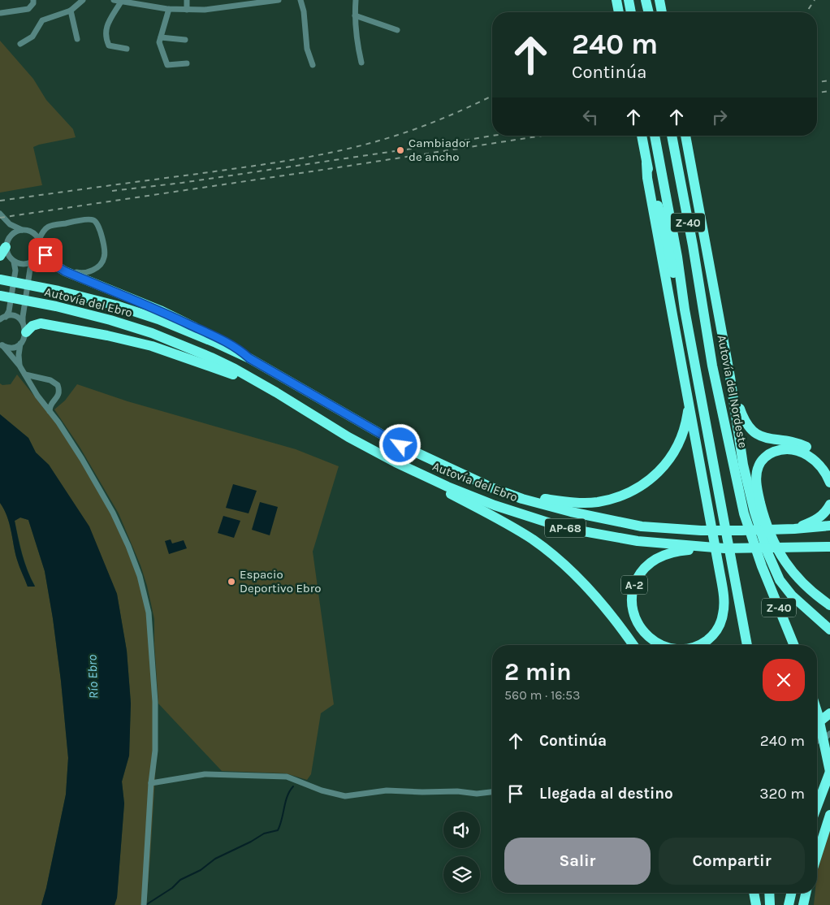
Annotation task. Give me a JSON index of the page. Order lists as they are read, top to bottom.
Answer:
{
  "streets": {
    "highway": [
      "Z-40",
      "Autovía del Ebro",
      "Autovía del Nordeste",
      "AP-68",
      "A-2"
    ]
  },
  "crossings": [
    ["Autovía del Ebro", "A-2"]
  ],
  "water": ["Río Ebro"],
  "places": ["Cambiador de ancho", "Espacio Deportivo Ebro"],
  "page": {
    "turn": ["240 m", "Continúa"],
    "heading": ["2 min", "560 m · 16:53"],
    "list": [
      {
        "name": "Continúa",
        "value": "240 m"
      },
      {
        "name": "Llegada al destino",
        "value": "320 m"
      }
    ],
    "buttons": ["Salir", "Compartir"]
  }
}
